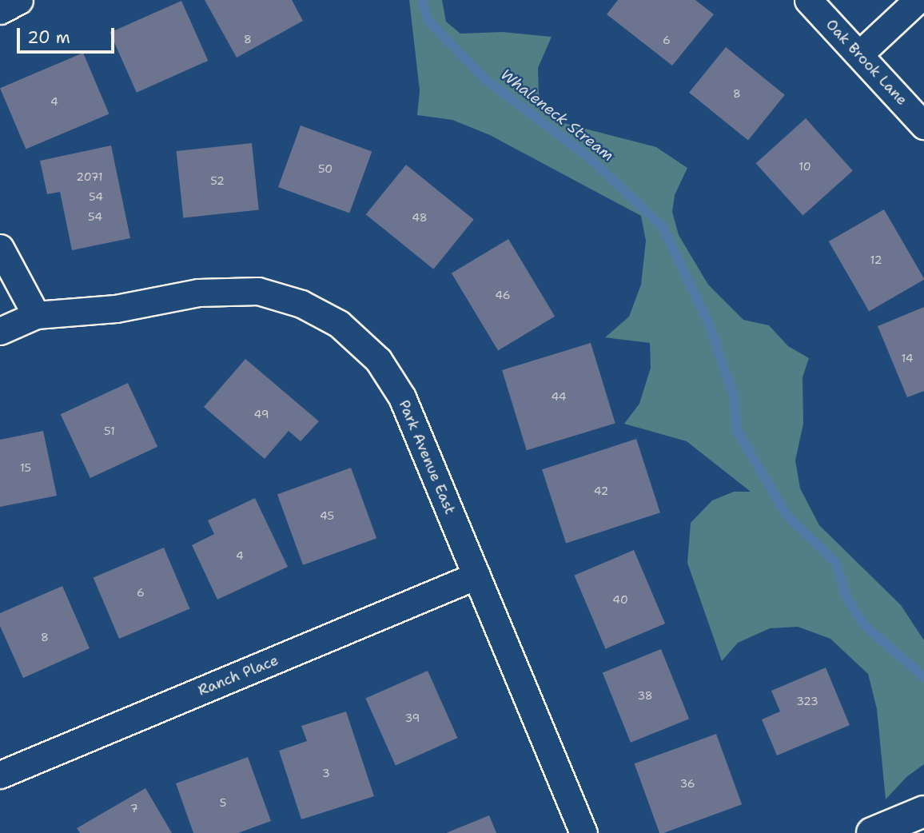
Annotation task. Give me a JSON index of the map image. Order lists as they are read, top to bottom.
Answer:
{
  "streets": {
    "street": ["Oak Brook Lane", "Park Avenue East", "Ranch Place"]
  },
  "crossings": [
    ["Park Avenue East", "Ranch Place"]
  ],
  "water": ["Whaleneck Stream"],
  "house_numbers": [
    "8",
    "6",
    "8",
    "4",
    "10",
    "50",
    "2071",
    "52",
    "54",
    "54",
    "48",
    "12",
    "46",
    "14",
    "44",
    "49",
    "51",
    "15",
    "42",
    "45",
    "4",
    "6",
    "40",
    "8",
    "38",
    "323",
    "39",
    "3",
    "36",
    "5",
    "7"
  ],
  "scale_bar": "20 m"
}
